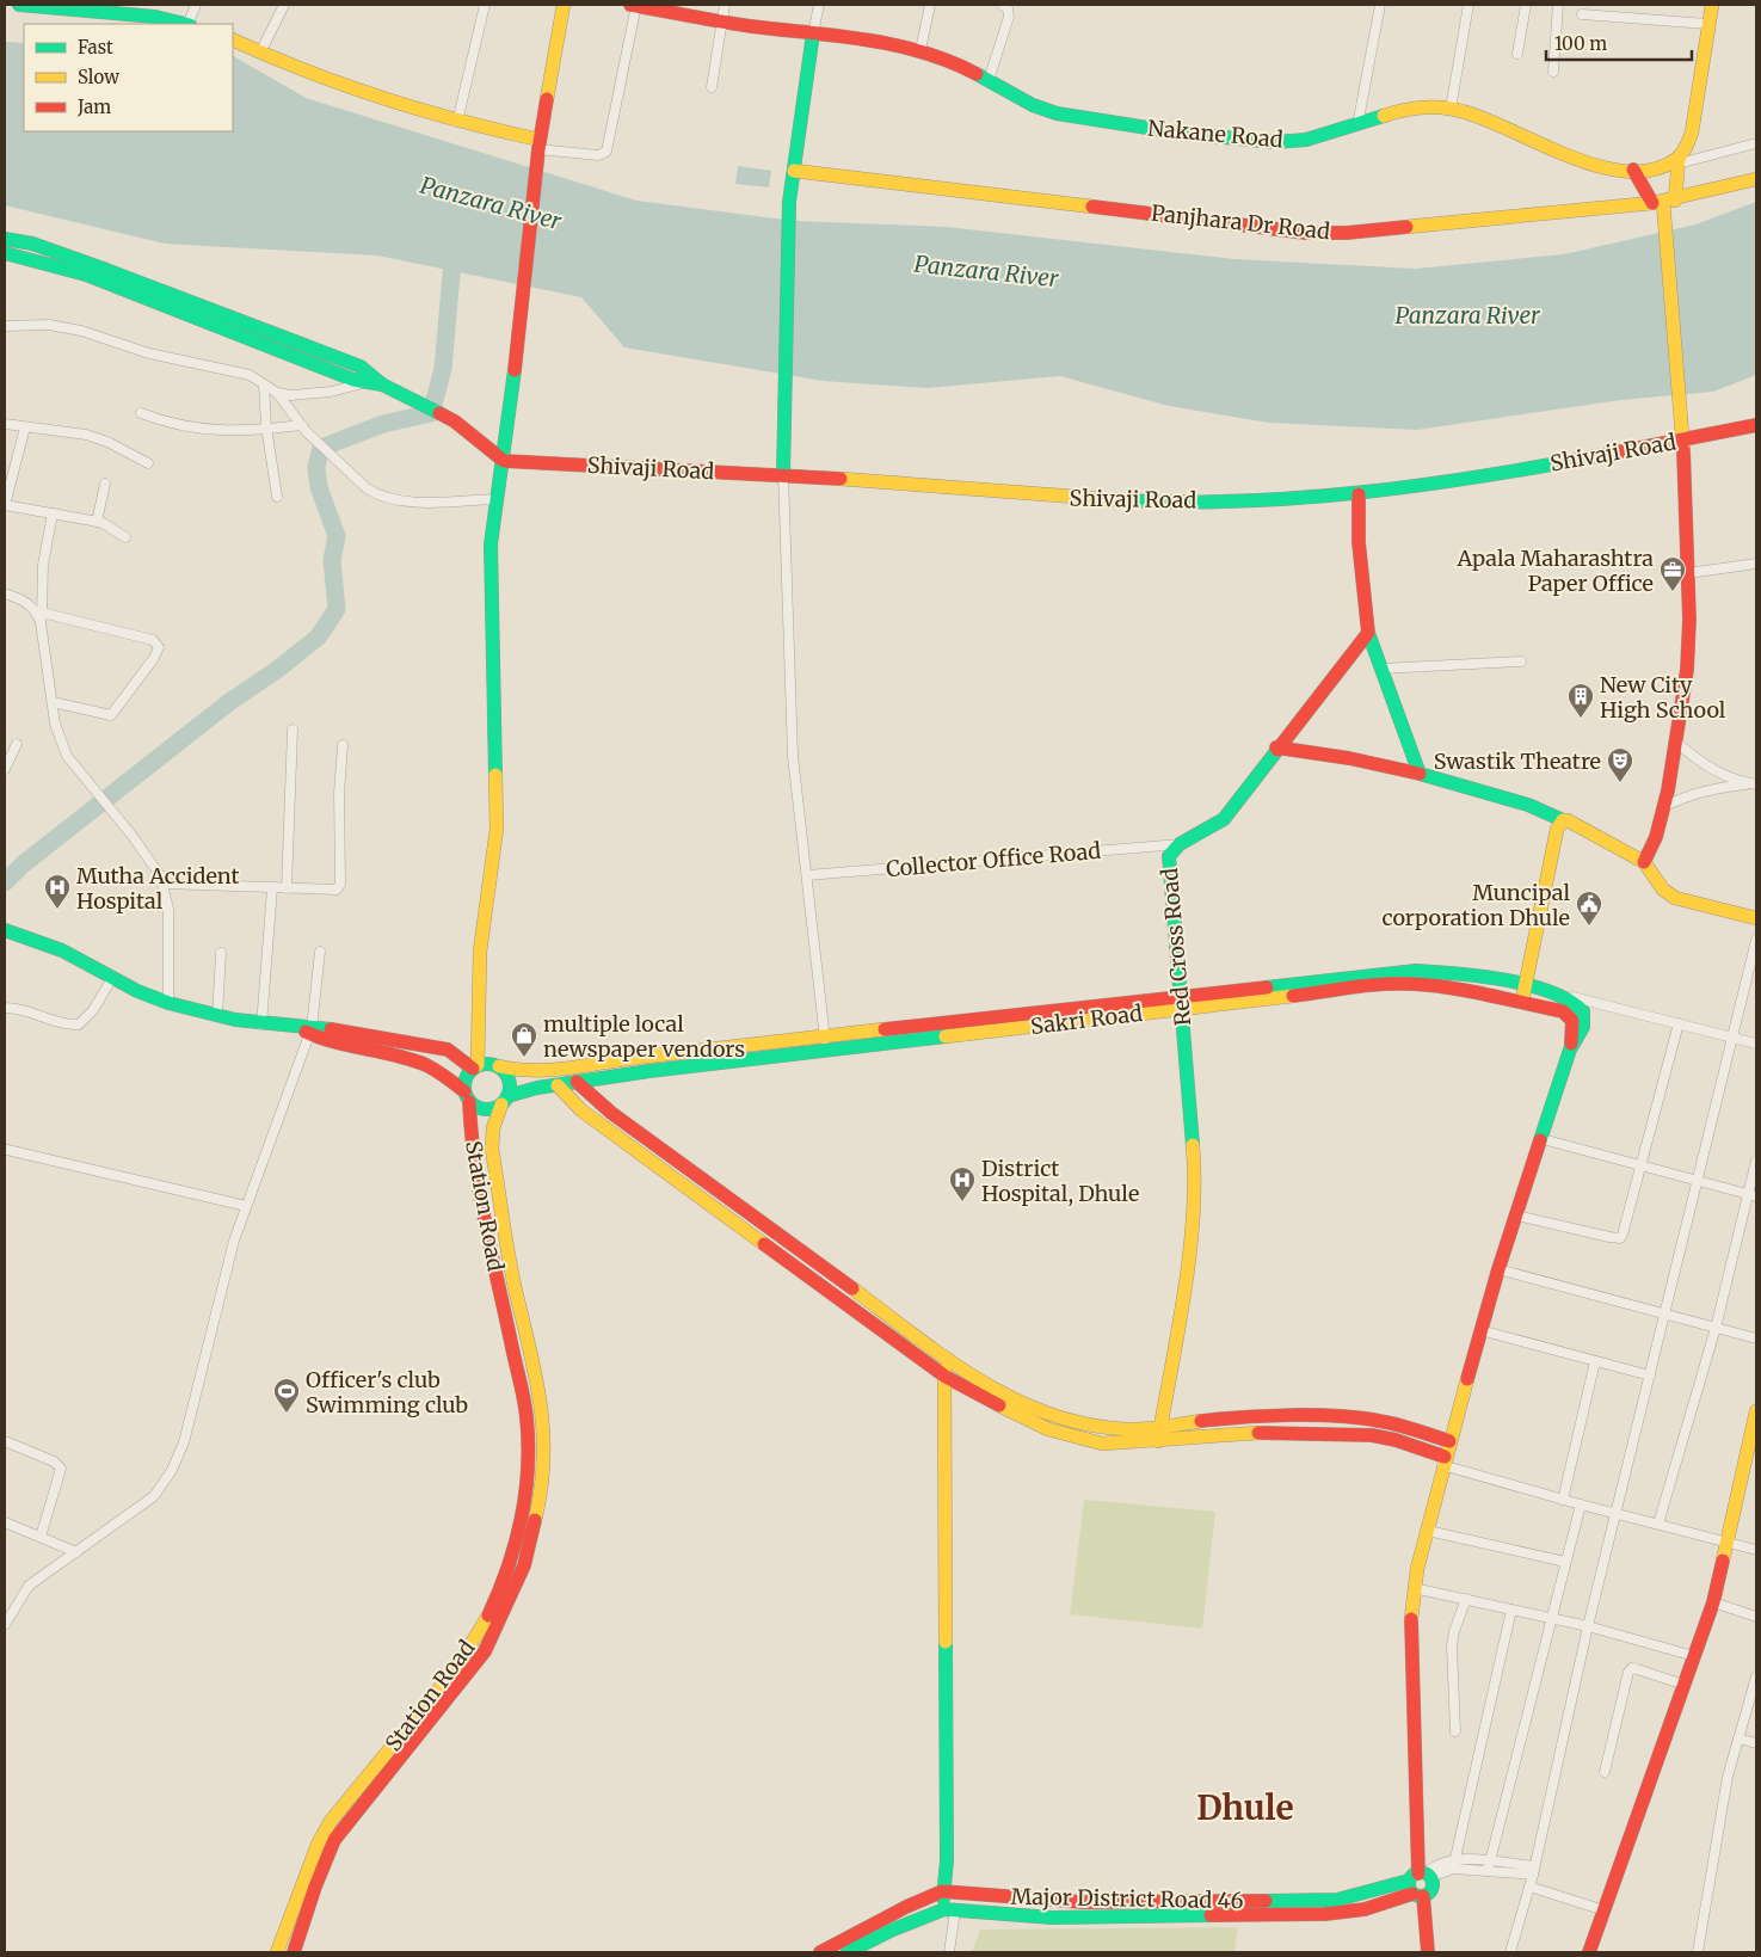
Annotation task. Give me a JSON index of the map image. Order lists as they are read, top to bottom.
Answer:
{
  "streets": {
    "street": [
      "Nakane Road",
      "Panjhara Dr Road",
      "Shivaji Road",
      "Collector Office Road",
      "Red Cross Road",
      "Sakri Road",
      "Station Road",
      "Major District Road 46"
    ]
  },
  "crossings": [
    ["Collector Office Road", "Red Cross Road"],
    ["Red Cross Road", "Sakri Road"],
    ["Sakri Road", "Station Road"]
  ],
  "districts": ["Dhule"],
  "water": ["Panzara River"],
  "places": {
    "office": ["Apala Maharashtra Paper Office"],
    "building": ["New City High School"],
    "theatre": ["Swastik Theatre"],
    "hospital": ["Mutha Accident Hospital", "District Hospital, Dhule"],
    "public building": ["Muncipal corporation Dhule"],
    "shop": ["multiple local newspaper vendors"],
    "sports": ["Officer's club Swimming club"]
  },
  "legend": ["Fast", "Slow", "Jam"],
  "scale_bar": "100 m"
}
